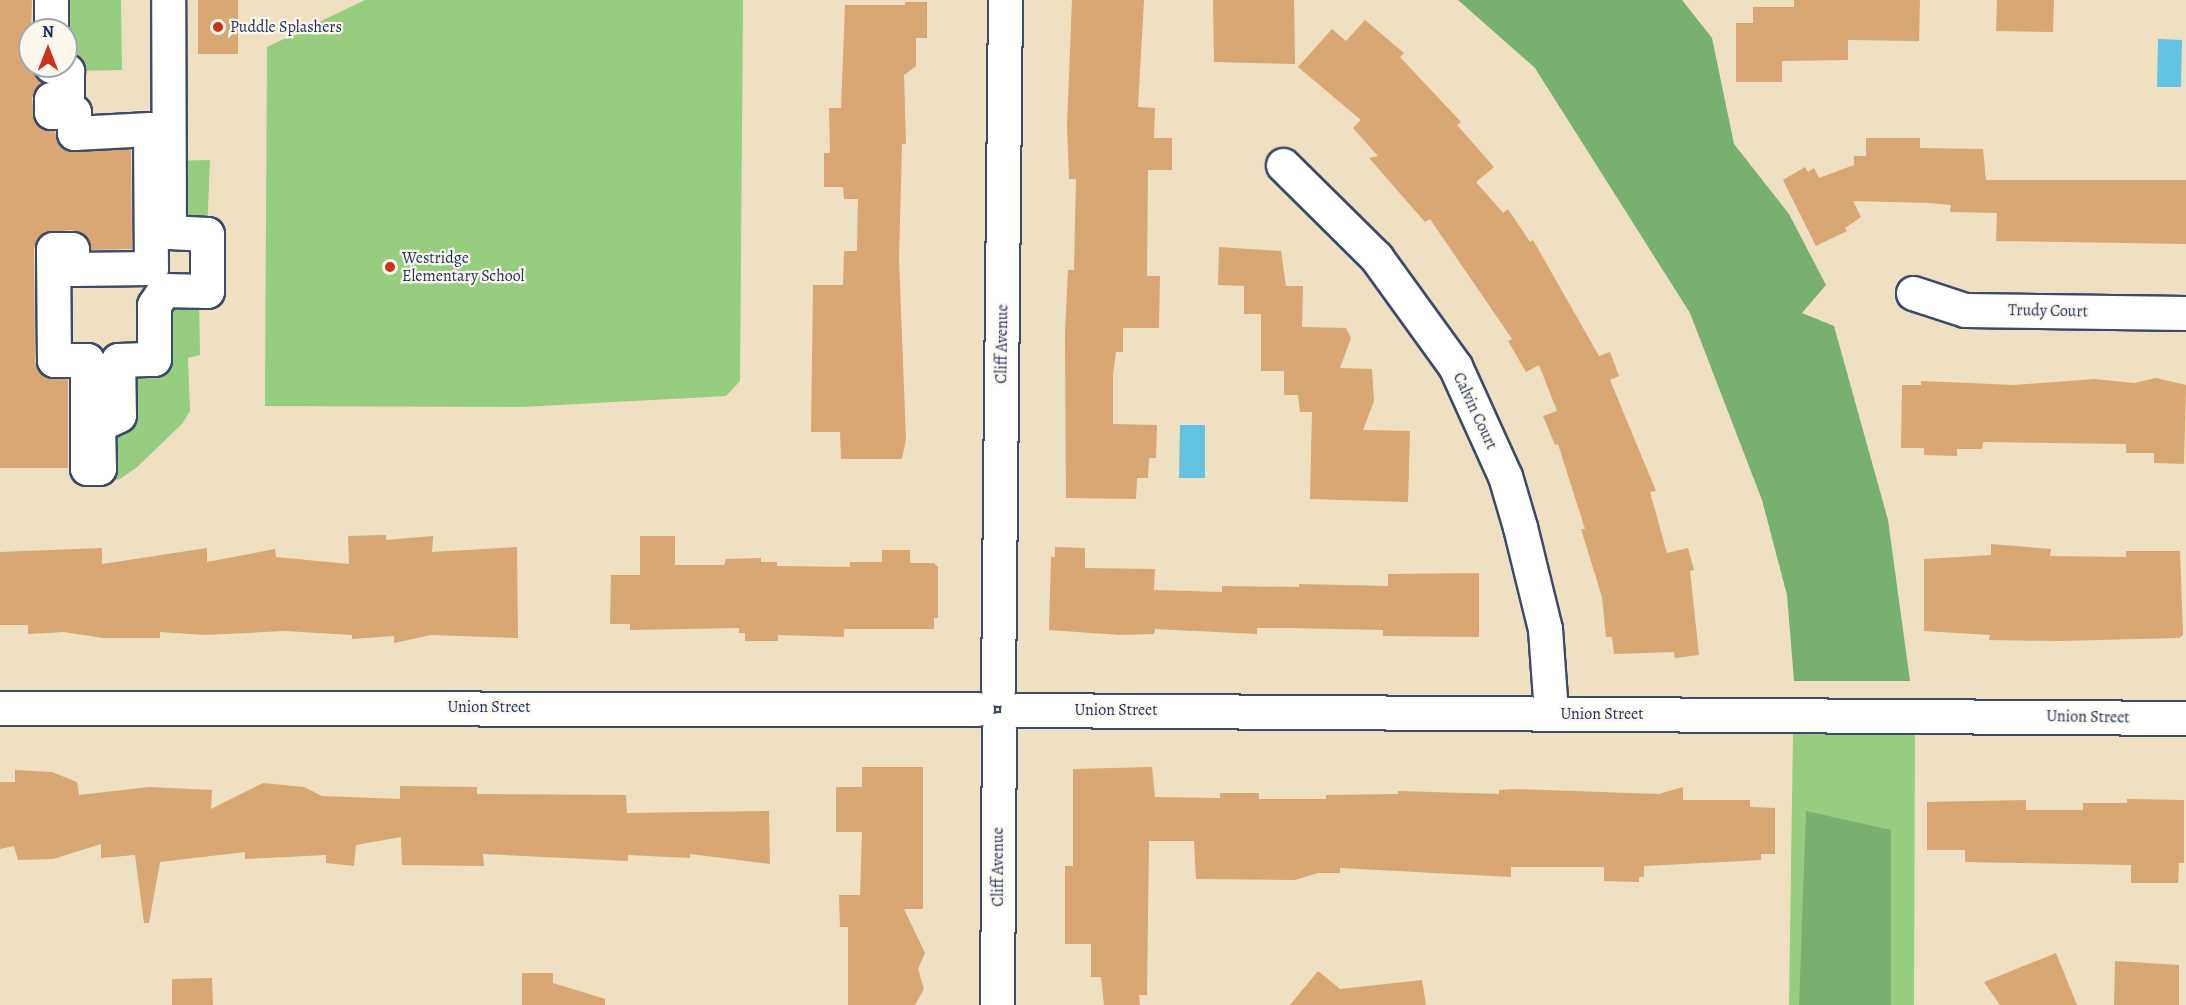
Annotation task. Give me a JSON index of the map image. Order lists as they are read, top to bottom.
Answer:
{
  "streets": {
    "street": [
      "Trudy Court",
      "Cliff Avenue",
      "Calvin Court",
      "Union Street"
    ]
  },
  "crossings": [
    ["Cliff Avenue", "Union Street"],
    ["Calvin Court", "Union Street"]
  ],
  "places": ["Puddle Splashers", "Westridge Elementary School"],
  "north": "top"
}
